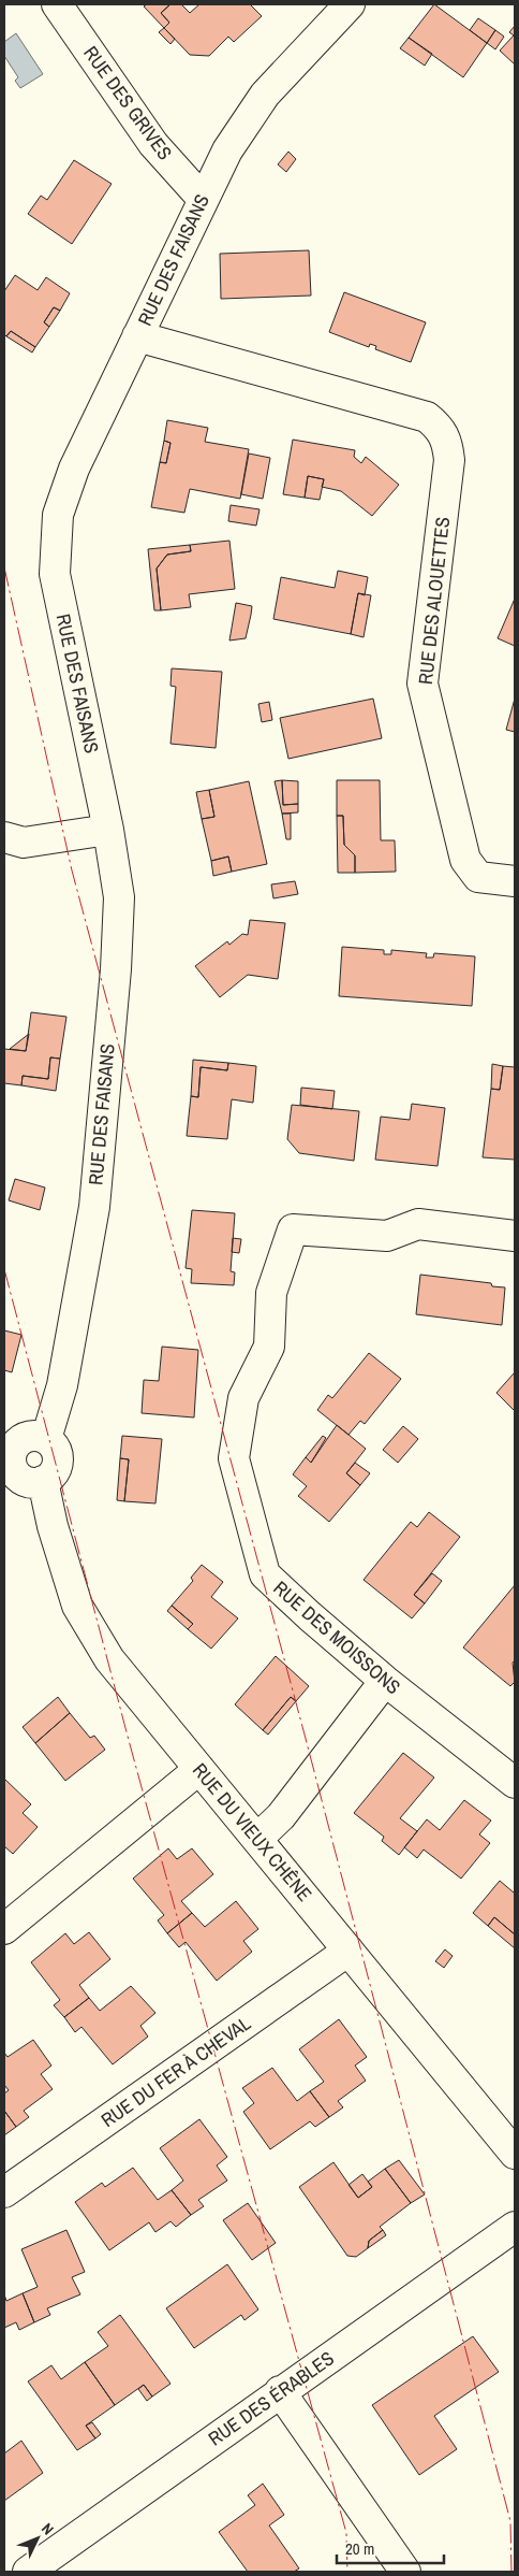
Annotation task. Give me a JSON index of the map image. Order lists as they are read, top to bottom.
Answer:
{
  "streets": {
    "street": [
      "RUE DES GRIVES",
      "RUE DES FAISANS",
      "RUE DES ALOUETTES",
      "RUE DES MOISSONS",
      "RUE DU VIEUX CHÊNE",
      "RUE DU FER À CHEVAL",
      "RUE DES ÉRABLES"
    ]
  },
  "crossings": [
    ["RUE DES GRIVES", "RUE DES FAISANS"],
    ["RUE DES FAISANS", "RUE DES ALOUETTES"],
    ["RUE DES FAISANS", "RUE DU VIEUX CHÊNE"],
    ["RUE DU VIEUX CHÊNE", "RUE DU FER À CHEVAL"]
  ],
  "scale_bar": "20 m",
  "north": "top right"
}
